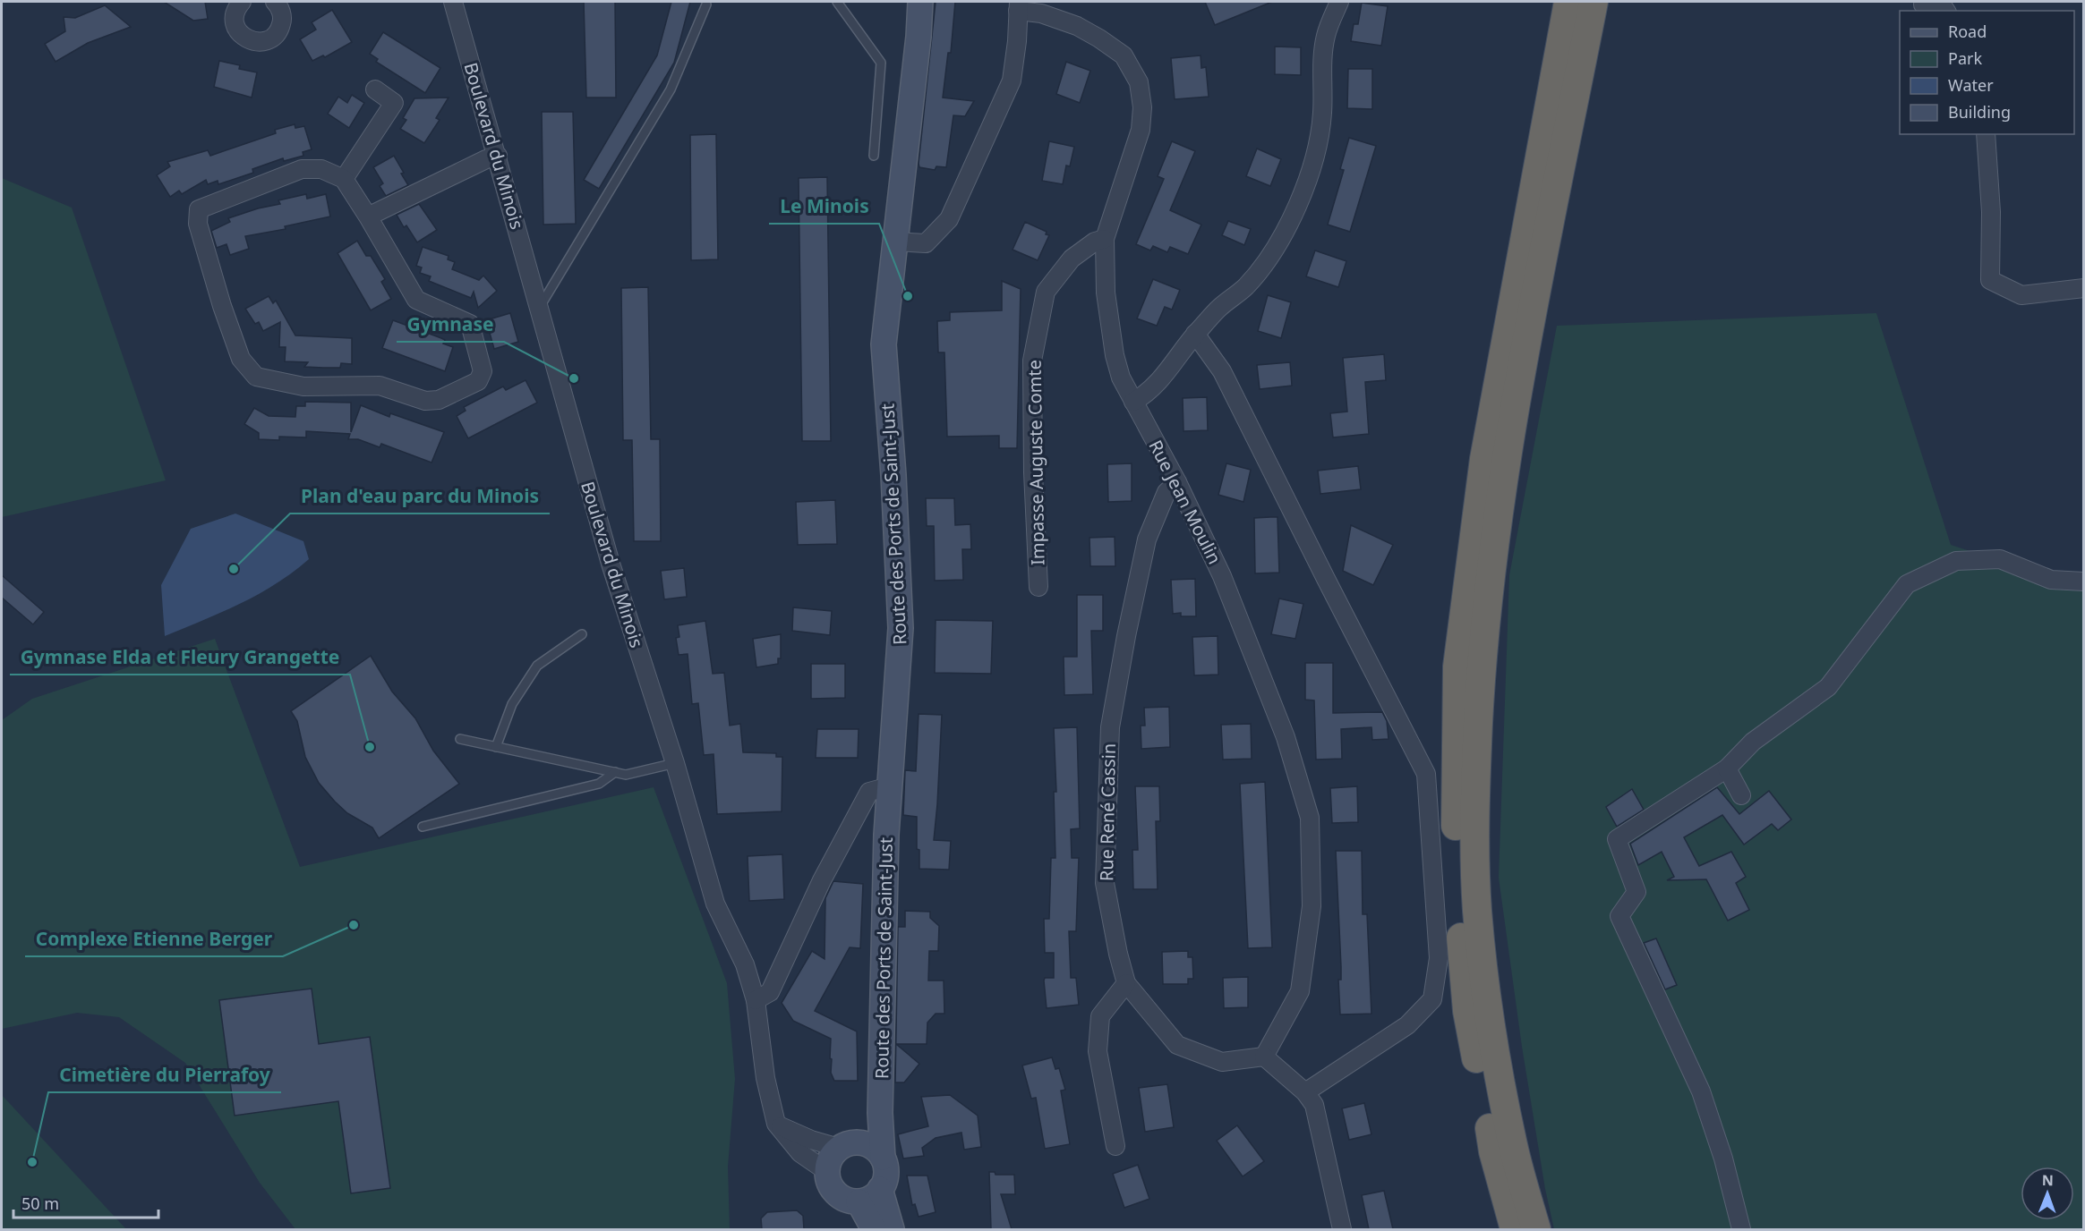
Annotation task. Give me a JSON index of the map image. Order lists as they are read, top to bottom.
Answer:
{
  "streets": {
    "main road": ["Route des Ports de Saint-Just"],
    "street": [
      "Boulevard du Minois",
      "Impasse Auguste Comte",
      "Rue Jean Moulin",
      "Rue René Cassin"
    ]
  },
  "crossings": [
    ["Boulevard du Minois", "Route des Ports de Saint-Just"],
    ["Impasse Auguste Comte", "Rue Jean Moulin"],
    ["Rue Jean Moulin", "Rue René Cassin"]
  ],
  "places": [
    "Le Minois",
    "Gymnase",
    "Plan d'eau parc du Minois",
    "Gymnase Elda et Fleury Grangette",
    "Complexe Etienne Berger",
    "Cimetière du Pierrafoy"
  ],
  "legend": [
    "Road",
    "Park",
    "Water",
    "Building"
  ],
  "scale_bar": "50 m",
  "north": "top"
}
